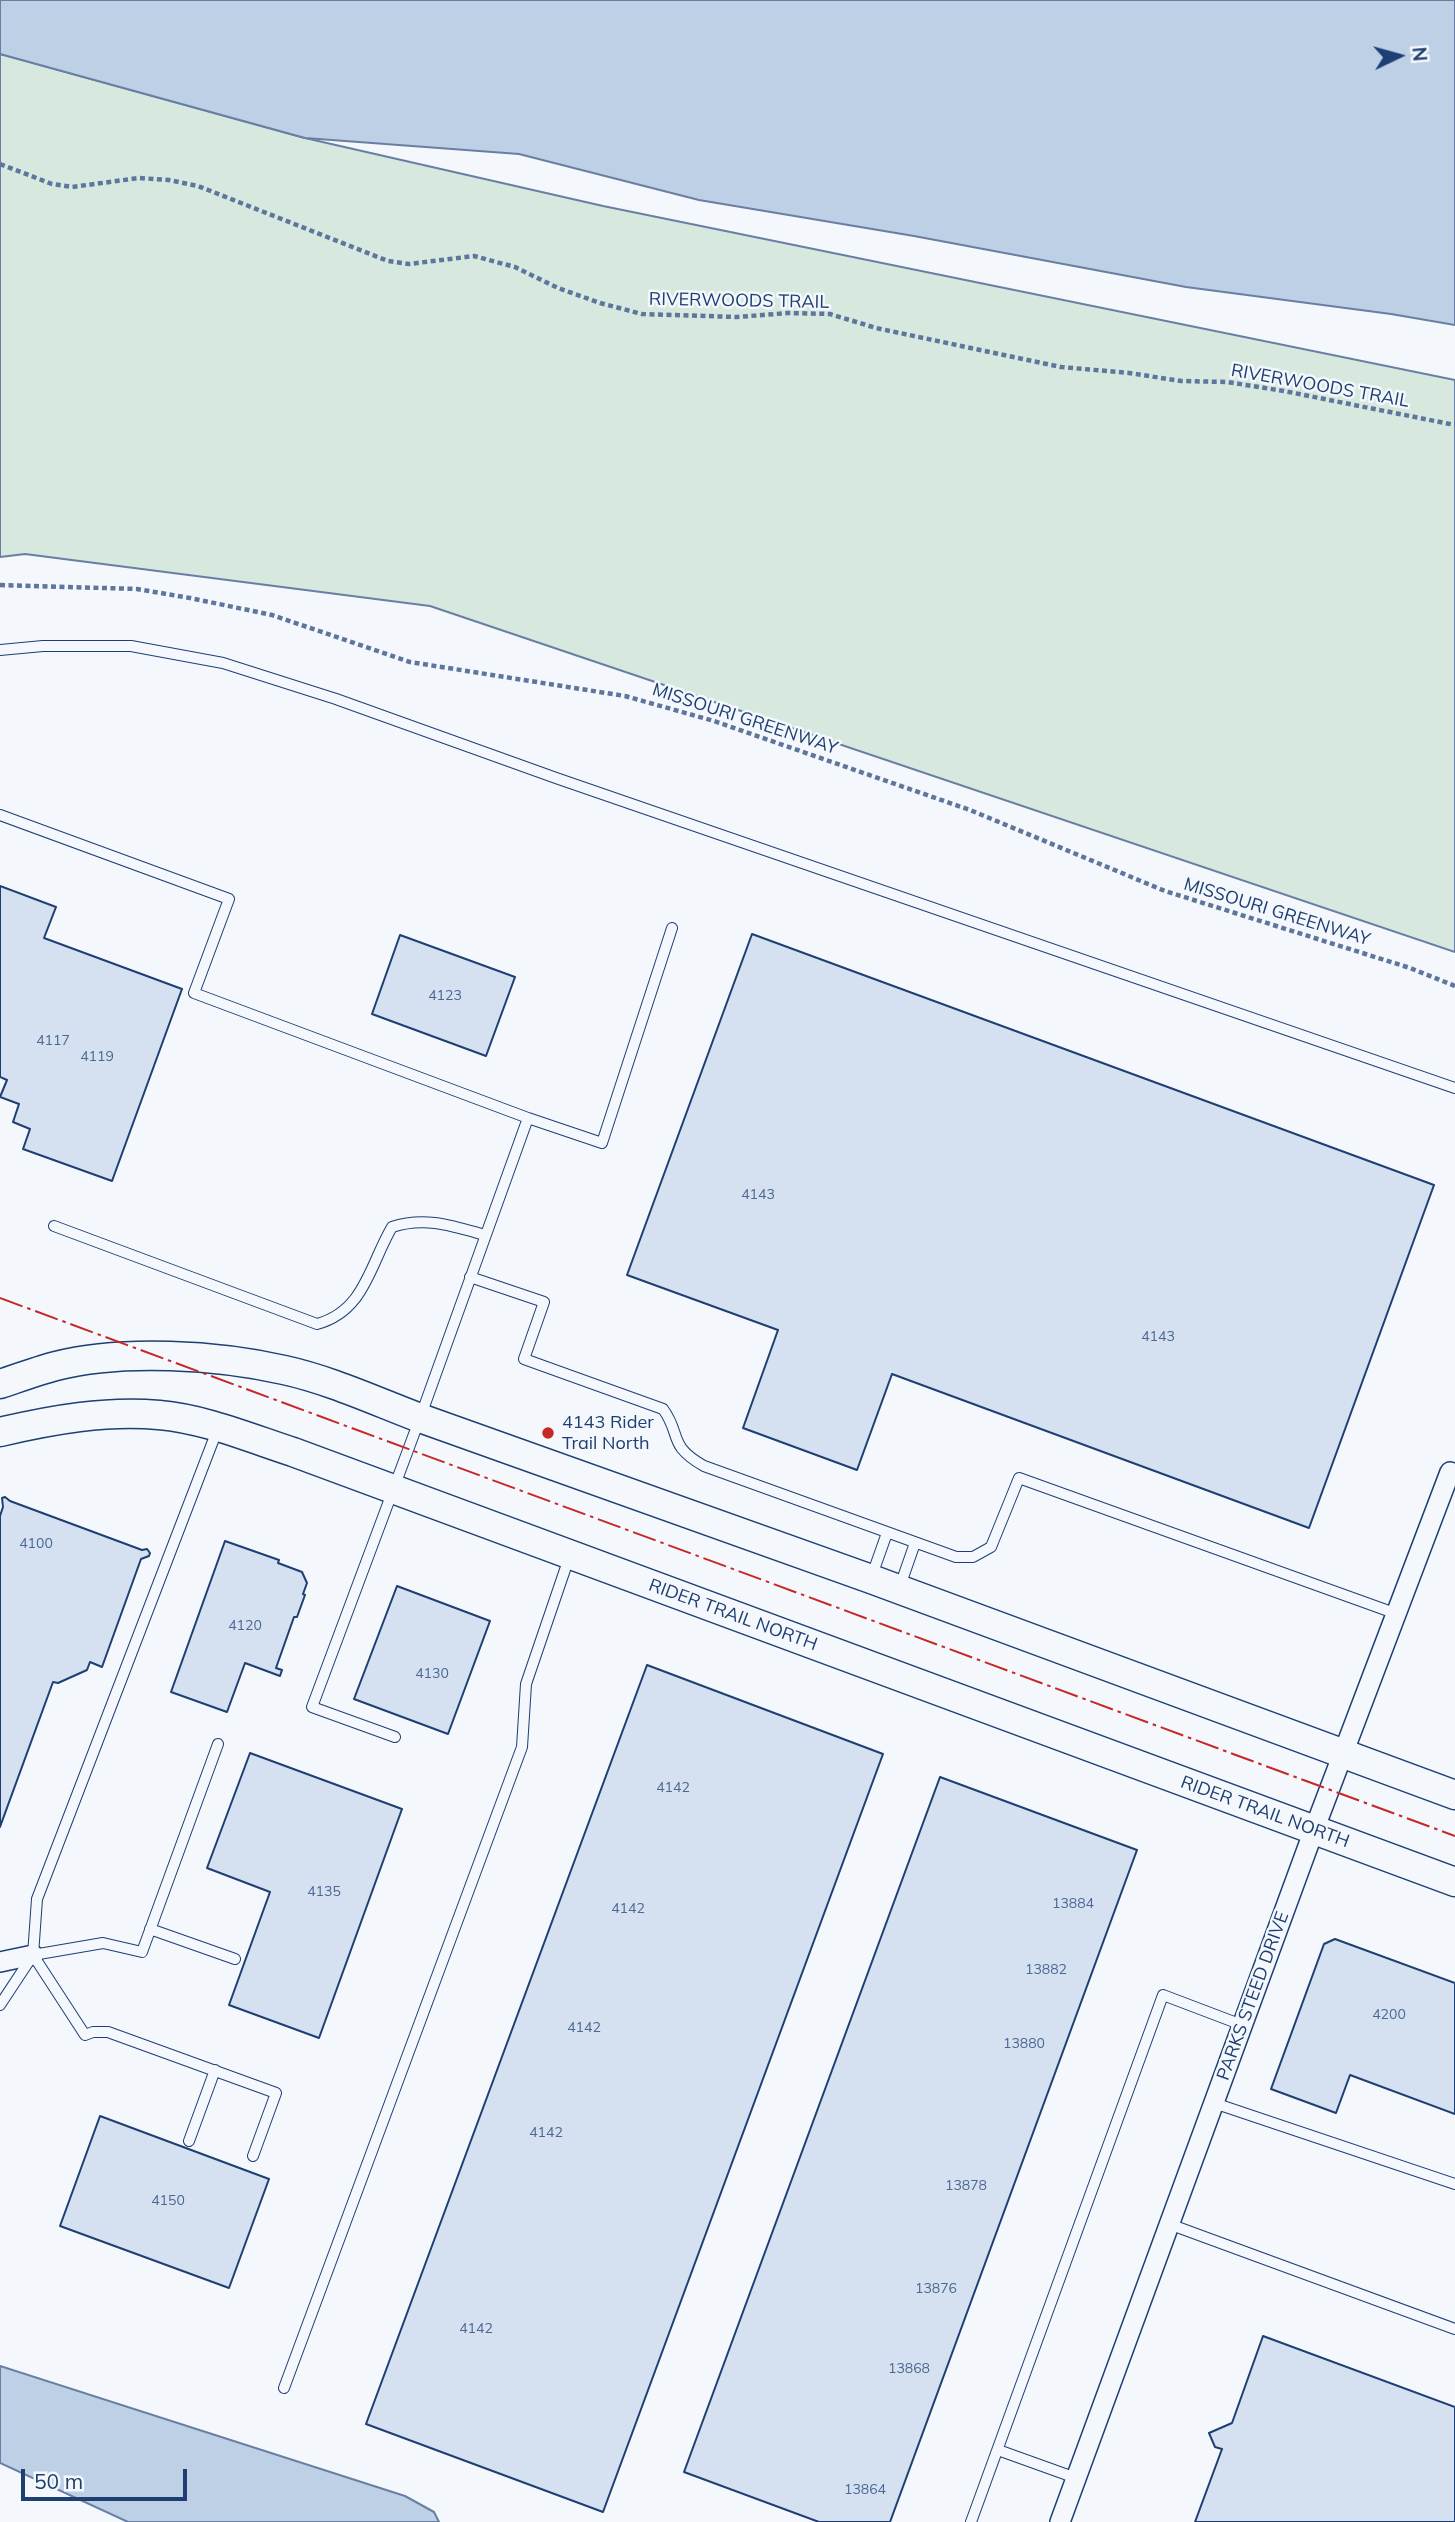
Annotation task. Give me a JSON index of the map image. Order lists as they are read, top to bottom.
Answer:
{
  "streets": {
    "street": ["RIDER TRAIL NORTH", "PARKS STEED DRIVE"],
    "path": ["RIVERWOODS TRAIL", "MISSOURI GREENWAY"]
  },
  "crossings": [
    ["RIDER TRAIL NORTH", "PARKS STEED DRIVE"]
  ],
  "places": ["4143 Rider Trail North"],
  "house_numbers": [
    "4123",
    "4117",
    "4119",
    "4143",
    "4143",
    "4100",
    "4120",
    "4130",
    "4142",
    "4135",
    "13884",
    "4142",
    "13882",
    "4200",
    "4142",
    "13880",
    "4142",
    "13878",
    "4150",
    "13876",
    "4142",
    "13868",
    "13864"
  ],
  "scale_bar": "50 m",
  "north": "right"
}
